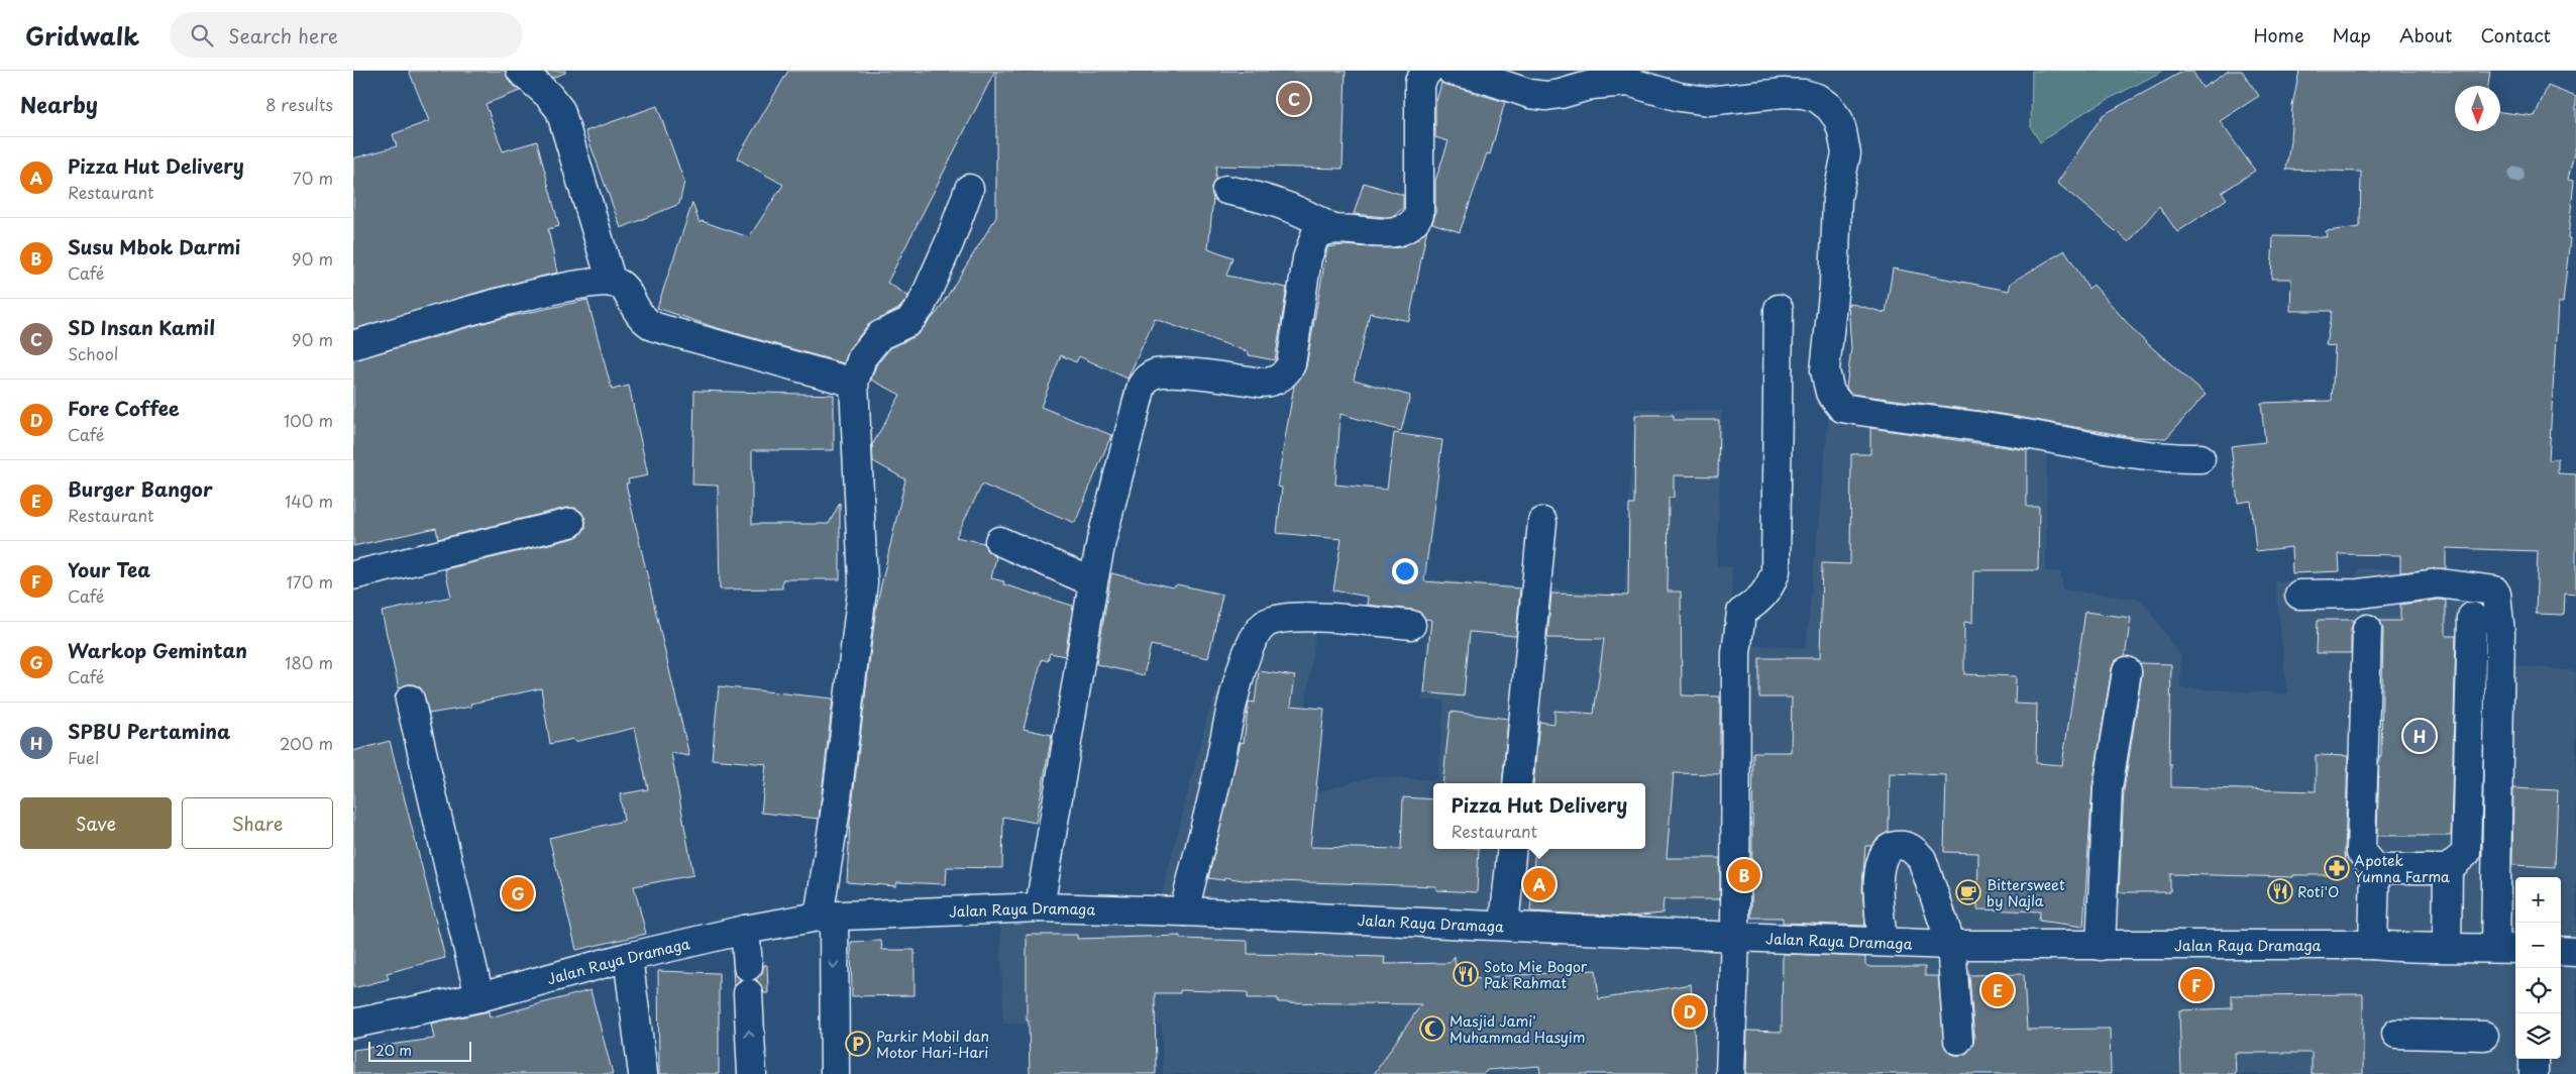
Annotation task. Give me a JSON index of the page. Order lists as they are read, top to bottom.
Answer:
{
  "streets": {
    "main road": ["Jalan Raya Dramaga"]
  },
  "places": {
    "pharmacy": ["Apotek Yumna Farma"],
    "restaurant": ["Roti'O", "Soto Mie Bogor Pak Rahmat"],
    "cafe": ["Bittersweet by Najla"],
    "mosque": ["Masjid Jami' Muhammad Hasyim"],
    "parking": ["Parkir Mobil dan Motor Hari-Hari"]
  },
  "scale_bar": "20 m",
  "north": "bottom",
  "page": {
    "header": "Gridwalk",
    "search": "Search here",
    "nav": [
      "Home",
      "Map",
      "About",
      "Contact"
    ],
    "heading": ["Nearby", "8 results"],
    "pins": [
      "C",
      "H",
      "B",
      "A",
      "G",
      "F",
      "E",
      "D"
    ],
    "list": [
      {
        "mark": "A",
        "name": "Pizza Hut Delivery",
        "note": "Restaurant",
        "value": "70 m"
      },
      {
        "mark": "B",
        "name": "Susu Mbok Darmi",
        "note": "Café",
        "value": "90 m"
      },
      {
        "mark": "C",
        "name": "SD Insan Kamil",
        "note": "School",
        "value": "90 m"
      },
      {
        "mark": "D",
        "name": "Fore Coffee",
        "note": "Café",
        "value": "100 m"
      },
      {
        "mark": "E",
        "name": "Burger Bangor",
        "note": "Restaurant",
        "value": "140 m"
      },
      {
        "mark": "F",
        "name": "Your Tea",
        "note": "Café",
        "value": "170 m"
      },
      {
        "mark": "G",
        "name": "Warkop Gemintan",
        "note": "Café",
        "value": "180 m"
      },
      {
        "mark": "H",
        "name": "SPBU Pertamina",
        "note": "Fuel",
        "value": "200 m"
      }
    ],
    "buttons": ["Save", "Share"],
    "popup": ["Pizza Hut Delivery", "Restaurant"],
    "map_buttons": ["+", "−"],
    "scale": "20 m"
  }
}
